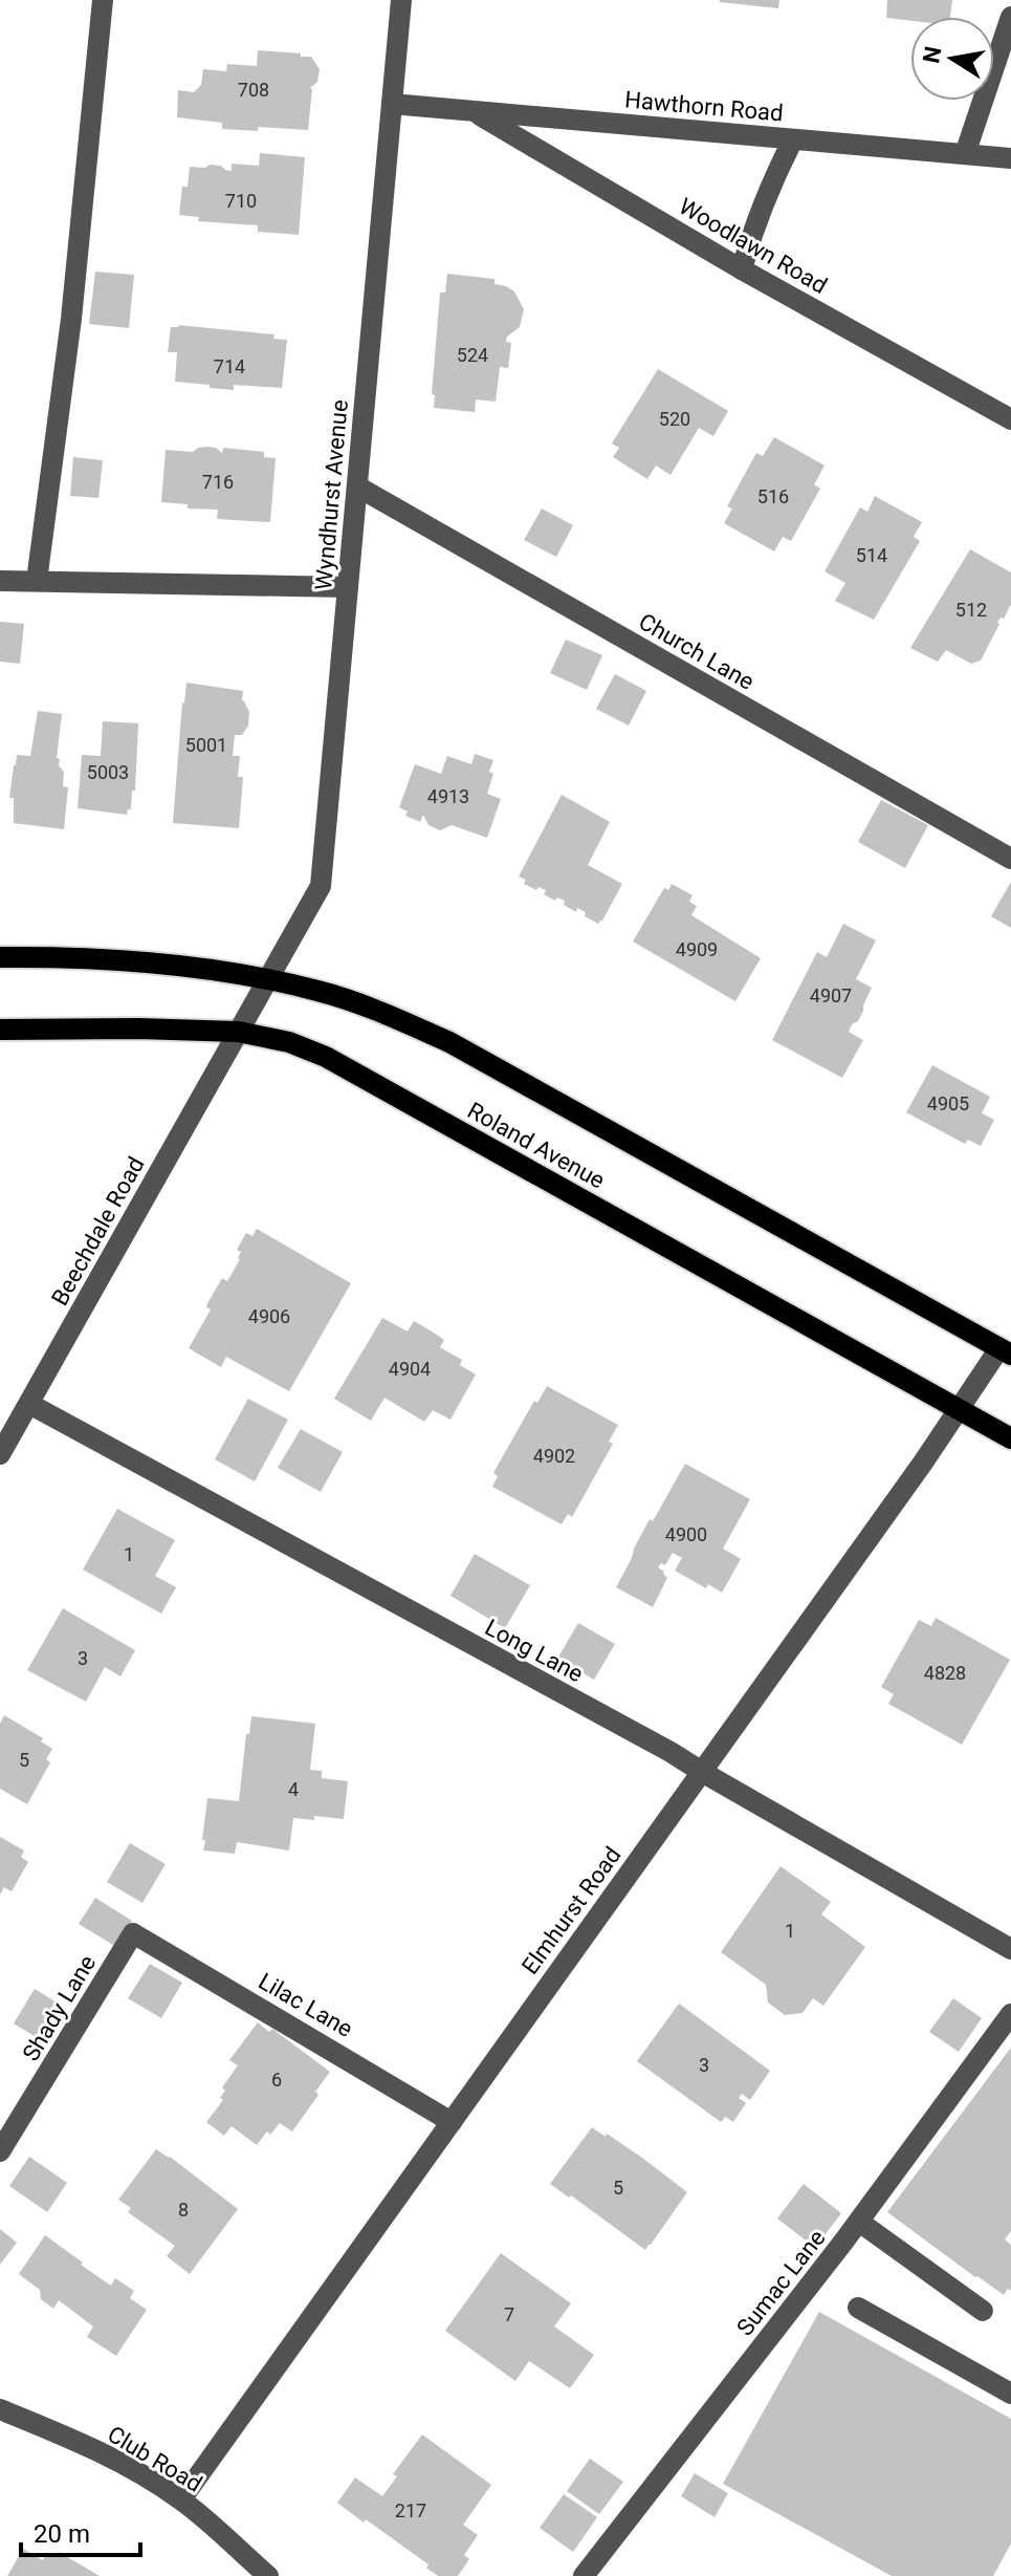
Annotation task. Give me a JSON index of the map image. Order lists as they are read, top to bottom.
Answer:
{
  "streets": {
    "main road": ["Roland Avenue"],
    "street": [
      "Hawthorn Road",
      "Woodlawn Road",
      "Wyndhurst Avenue",
      "Church Lane",
      "Beechdale Road",
      "Long Lane",
      "Elmhurst Road",
      "Lilac Lane",
      "Shady Lane",
      "Sumac Lane",
      "Club Road"
    ]
  },
  "crossings": [
    ["Hawthorn Road", "Woodlawn Road"],
    ["Hawthorn Road", "Wyndhurst Avenue"],
    ["Wyndhurst Avenue", "Church Lane"],
    ["Wyndhurst Avenue", "Roland Avenue"],
    ["Wyndhurst Avenue", "Beechdale Road"],
    ["Roland Avenue", "Beechdale Road"],
    ["Roland Avenue", "Elmhurst Road"],
    ["Beechdale Road", "Long Lane"],
    ["Long Lane", "Elmhurst Road"],
    ["Elmhurst Road", "Lilac Lane"],
    ["Elmhurst Road", "Club Road"],
    ["Lilac Lane", "Shady Lane"]
  ],
  "house_numbers": [
    "708",
    "710",
    "524",
    "714",
    "520",
    "716",
    "516",
    "514",
    "512",
    "5001",
    "5003",
    "4913",
    "4909",
    "4907",
    "4905",
    "4906",
    "4904",
    "4902",
    "4900",
    "1",
    "3",
    "4828",
    "5",
    "4",
    "1",
    "3",
    "6",
    "5",
    "8",
    "7",
    "217"
  ],
  "scale_bar": "20 m",
  "north": "left"
}
